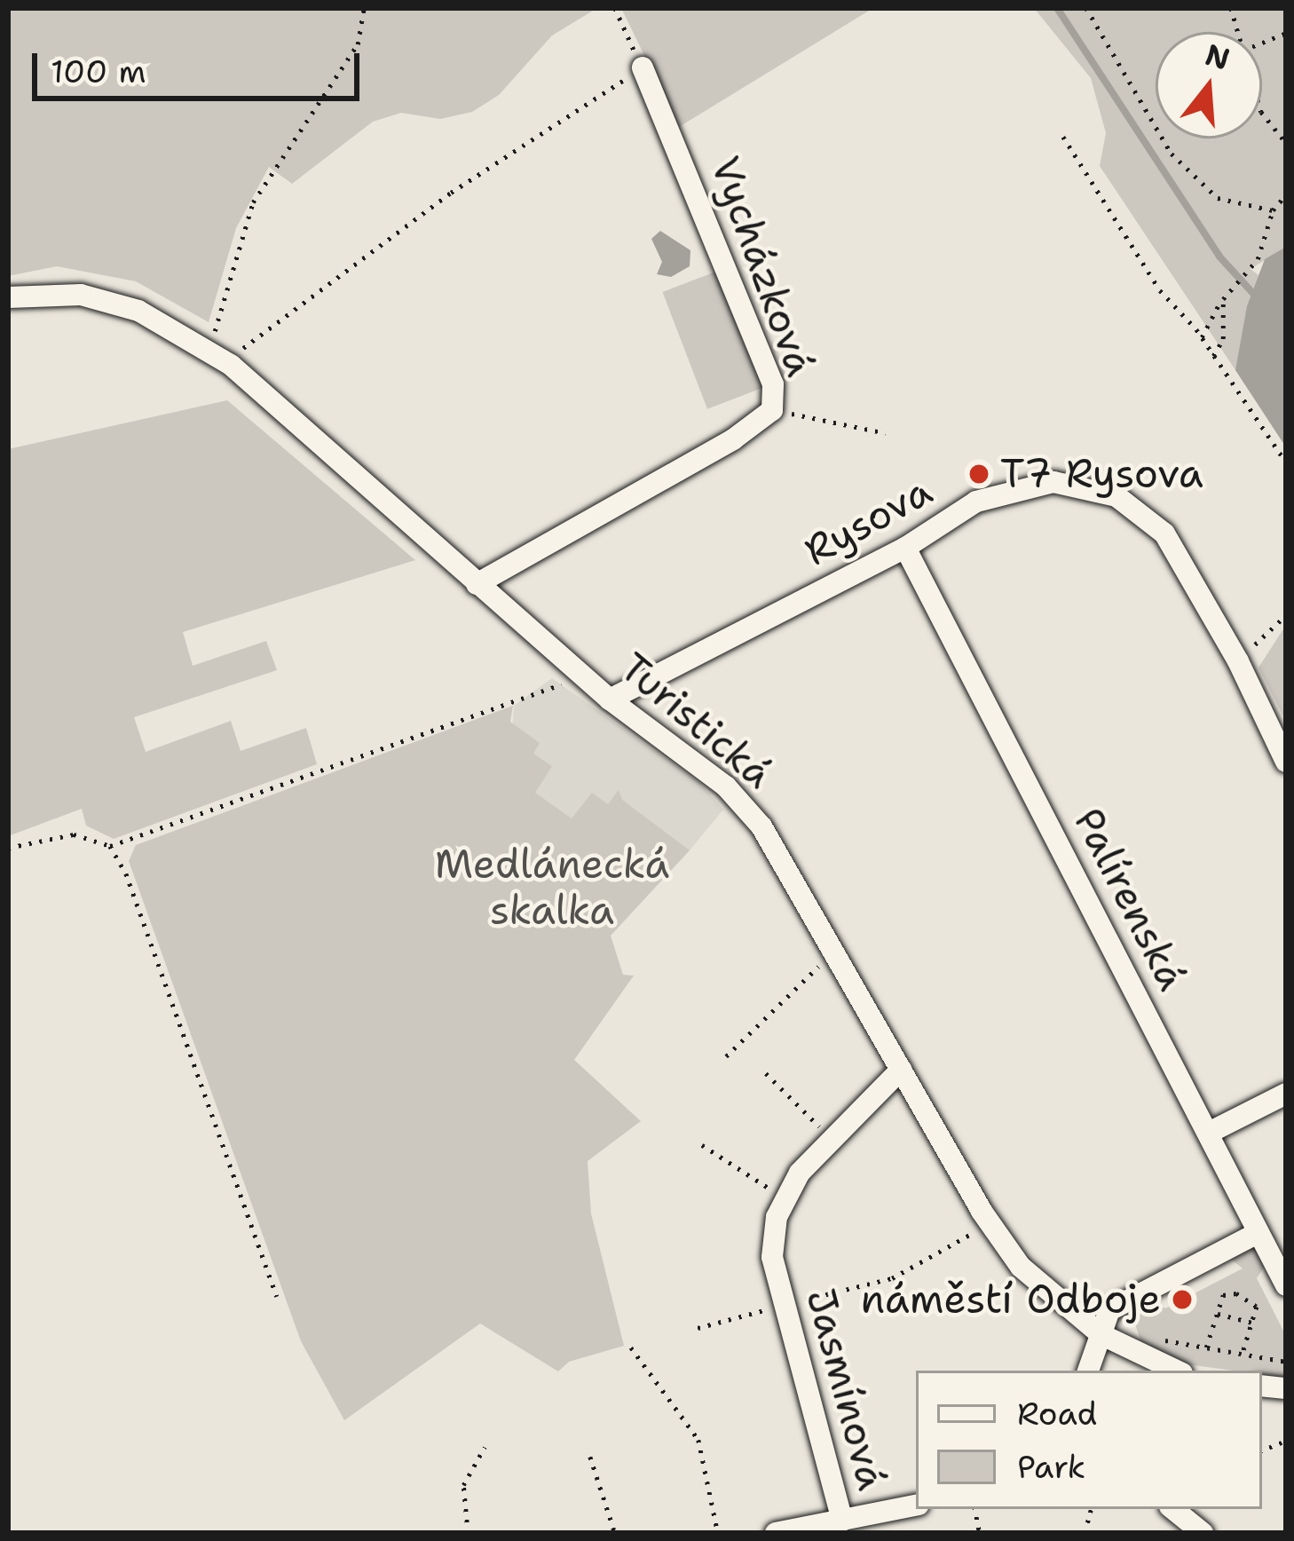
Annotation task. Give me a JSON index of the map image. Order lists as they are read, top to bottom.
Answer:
{
  "streets": {
    "street": [
      "Vycházková",
      "Rysova",
      "Turistická",
      "Palírenská",
      "Jasmínová"
    ]
  },
  "crossings": [
    ["Vycházková", "Turistická"],
    ["Rysova", "Turistická"],
    ["Rysova", "Palírenská"],
    ["Turistická", "Jasmínová"]
  ],
  "parks": ["Medlánecká skalka"],
  "places": ["T7 Rysova", "náměstí Odboje"],
  "legend": ["Road", "Park"],
  "scale_bar": "100 m",
  "north": "top"
}
